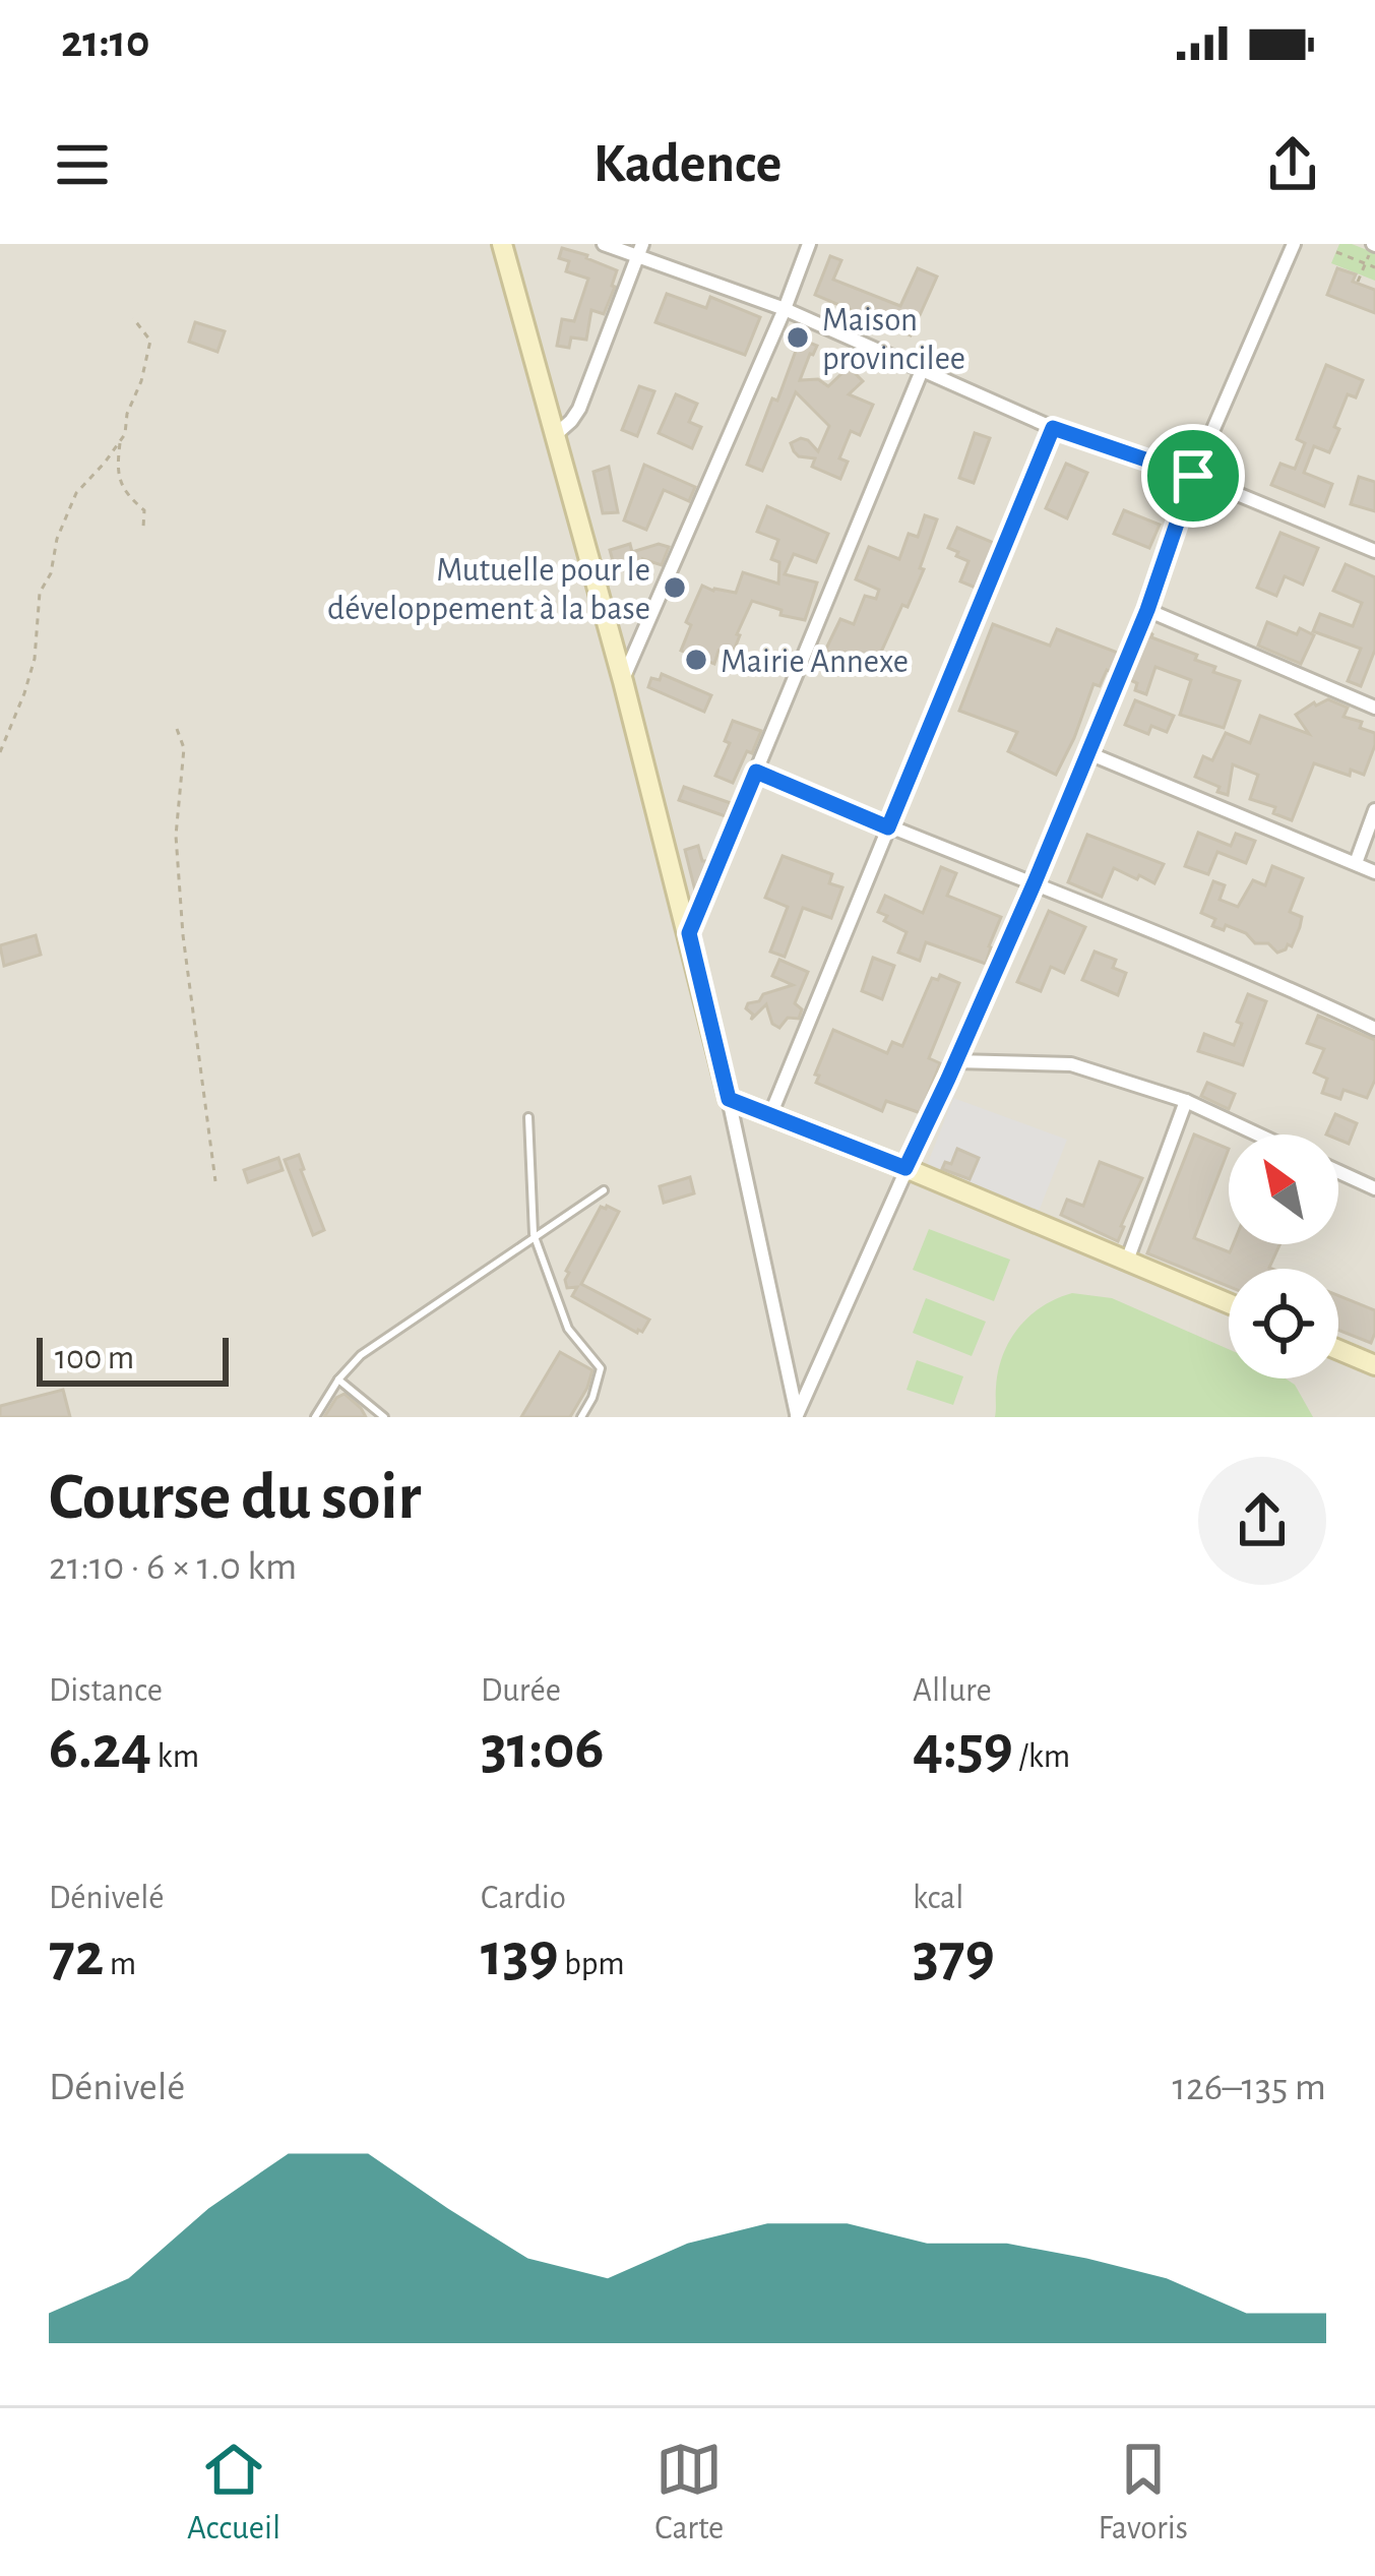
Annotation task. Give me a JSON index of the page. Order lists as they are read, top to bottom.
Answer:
{
  "places": ["Maison provincilee", "Mutuelle pour le développement à la base", "Mairie Annexe"],
  "scale_bar": "100 m",
  "north": "top left",
  "page": {
    "status": "21:10",
    "header": "Kadence",
    "scale": "100 m",
    "heading": ["Course du soir", "21:10 · 6 × 1.0 km"],
    "stats": [
      ["Distance", "6.24 km"],
      ["Durée", "31:06"],
      ["Allure", "4:59 /km"],
      ["Dénivelé", "72 m"],
      ["Cardio", "139 bpm"],
      ["kcal", "379"]
    ],
    "chart": ["Dénivelé", "126–135 m"],
    "tabs": ["Accueil", "Carte", "Favoris"]
  }
}
